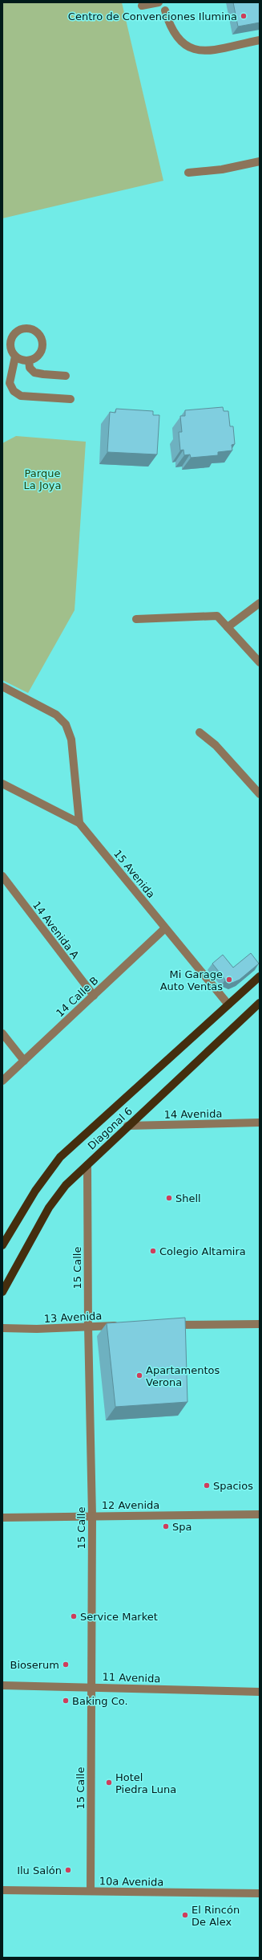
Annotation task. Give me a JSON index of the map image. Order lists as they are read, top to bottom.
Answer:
{
  "streets": {
    "main road": ["Diagonal 6"],
    "street": [
      "15 Avenida",
      "14 Avenida A",
      "14 Calle B",
      "14 Avenida",
      "15 Calle",
      "13 Avenida",
      "12 Avenida",
      "11 Avenida",
      "10a Avenida"
    ]
  },
  "crossings": [
    ["15 Avenida", "14 Calle B"],
    ["15 Avenida", "Diagonal 6"],
    ["14 Avenida A", "14 Calle B"],
    ["14 Avenida", "Diagonal 6"],
    ["Diagonal 6", "15 Calle"],
    ["15 Calle", "13 Avenida"],
    ["15 Calle", "12 Avenida"],
    ["15 Calle", "11 Avenida"],
    ["15 Calle", "10a Avenida"]
  ],
  "parks": ["Parque La Joya"],
  "places": [
    "Centro de Convenciones Ilumina",
    "Mi Garage Auto Ventas",
    "Shell",
    "Colegio Altamira",
    "Apartamentos Verona",
    "Spacios",
    "Spa",
    "Service Market",
    "Bioserum",
    "Baking Co.",
    "Hotel Piedra Luna",
    "Ilu Salón",
    "El Rincón De Alex"
  ]
}
